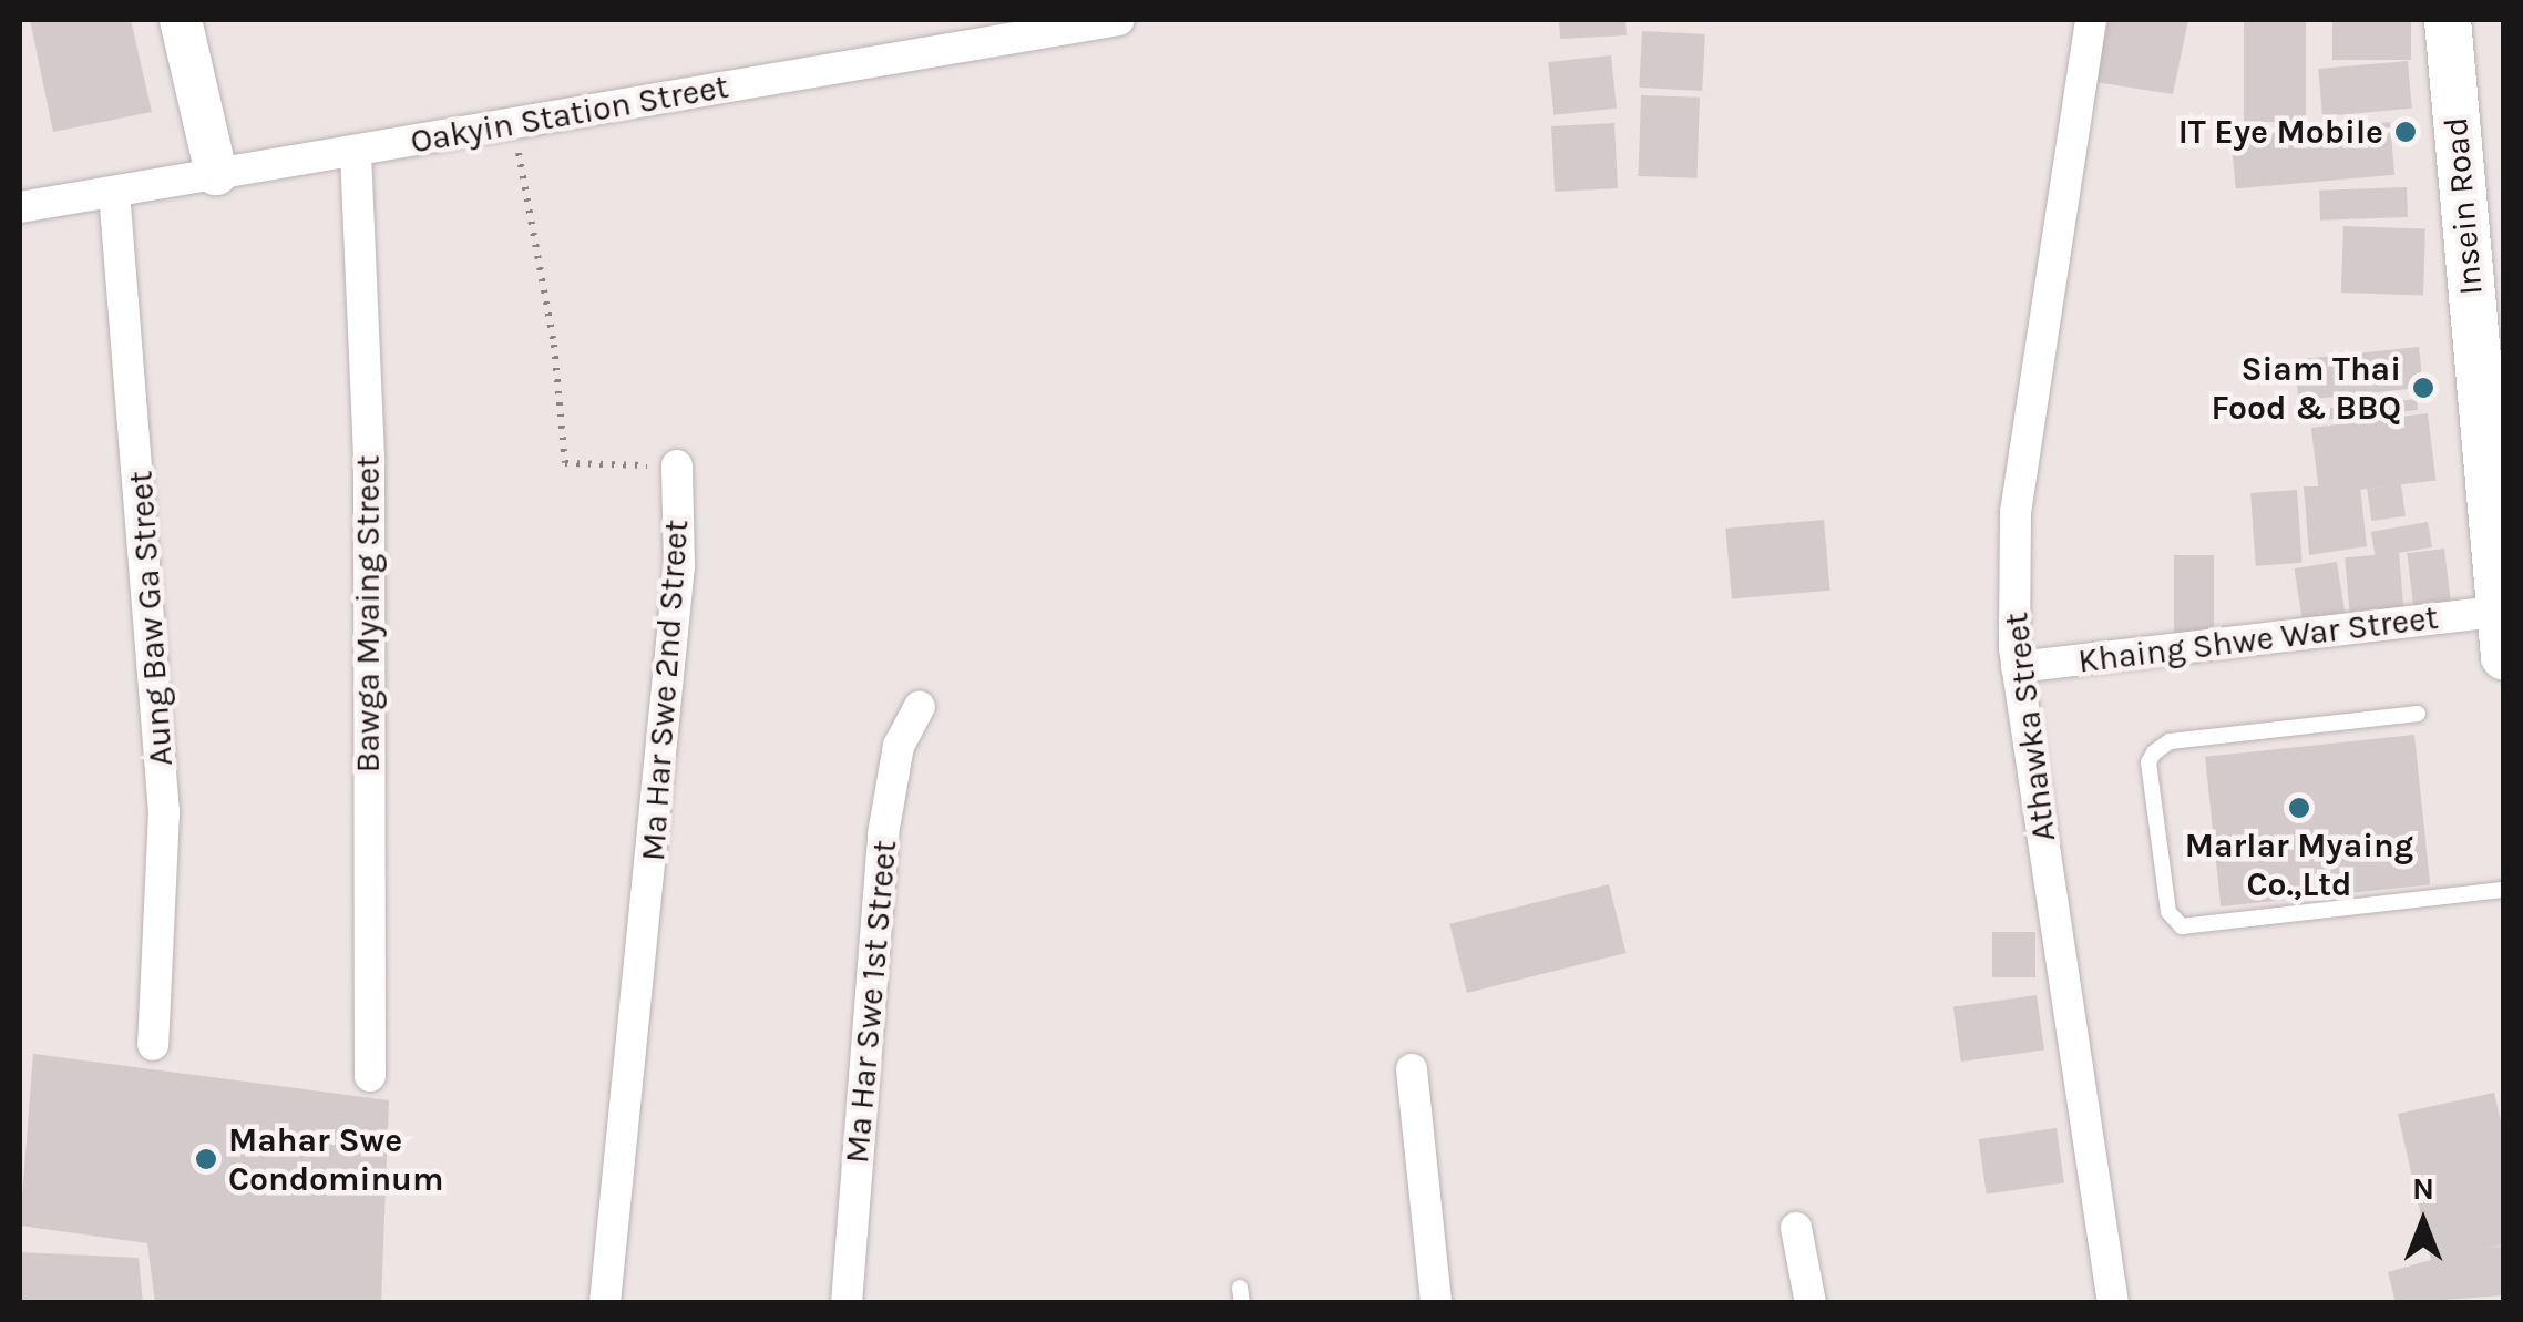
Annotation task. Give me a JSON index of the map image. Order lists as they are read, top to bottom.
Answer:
{
  "streets": {
    "main road": ["Insein Road"],
    "street": [
      "Oakyin Station Street",
      "Bawga Myaing Street",
      "Aung Baw Ga Street",
      "Khaing Shwe War Street",
      "Ma Har Swe 2nd Street",
      "Athawka Street",
      "Ma Har Swe 1st Street"
    ]
  },
  "crossings": [
    ["Oakyin Station Street", "Bawga Myaing Street"],
    ["Oakyin Station Street", "Aung Baw Ga Street"],
    ["Insein Road", "Khaing Shwe War Street"],
    ["Khaing Shwe War Street", "Athawka Street"]
  ],
  "places": [
    "IT Eye Mobile",
    "Siam Thai Food & BBQ",
    "Marlar Myaing Co.,Ltd",
    "Mahar Swe Condominum"
  ],
  "north": "top"
}
